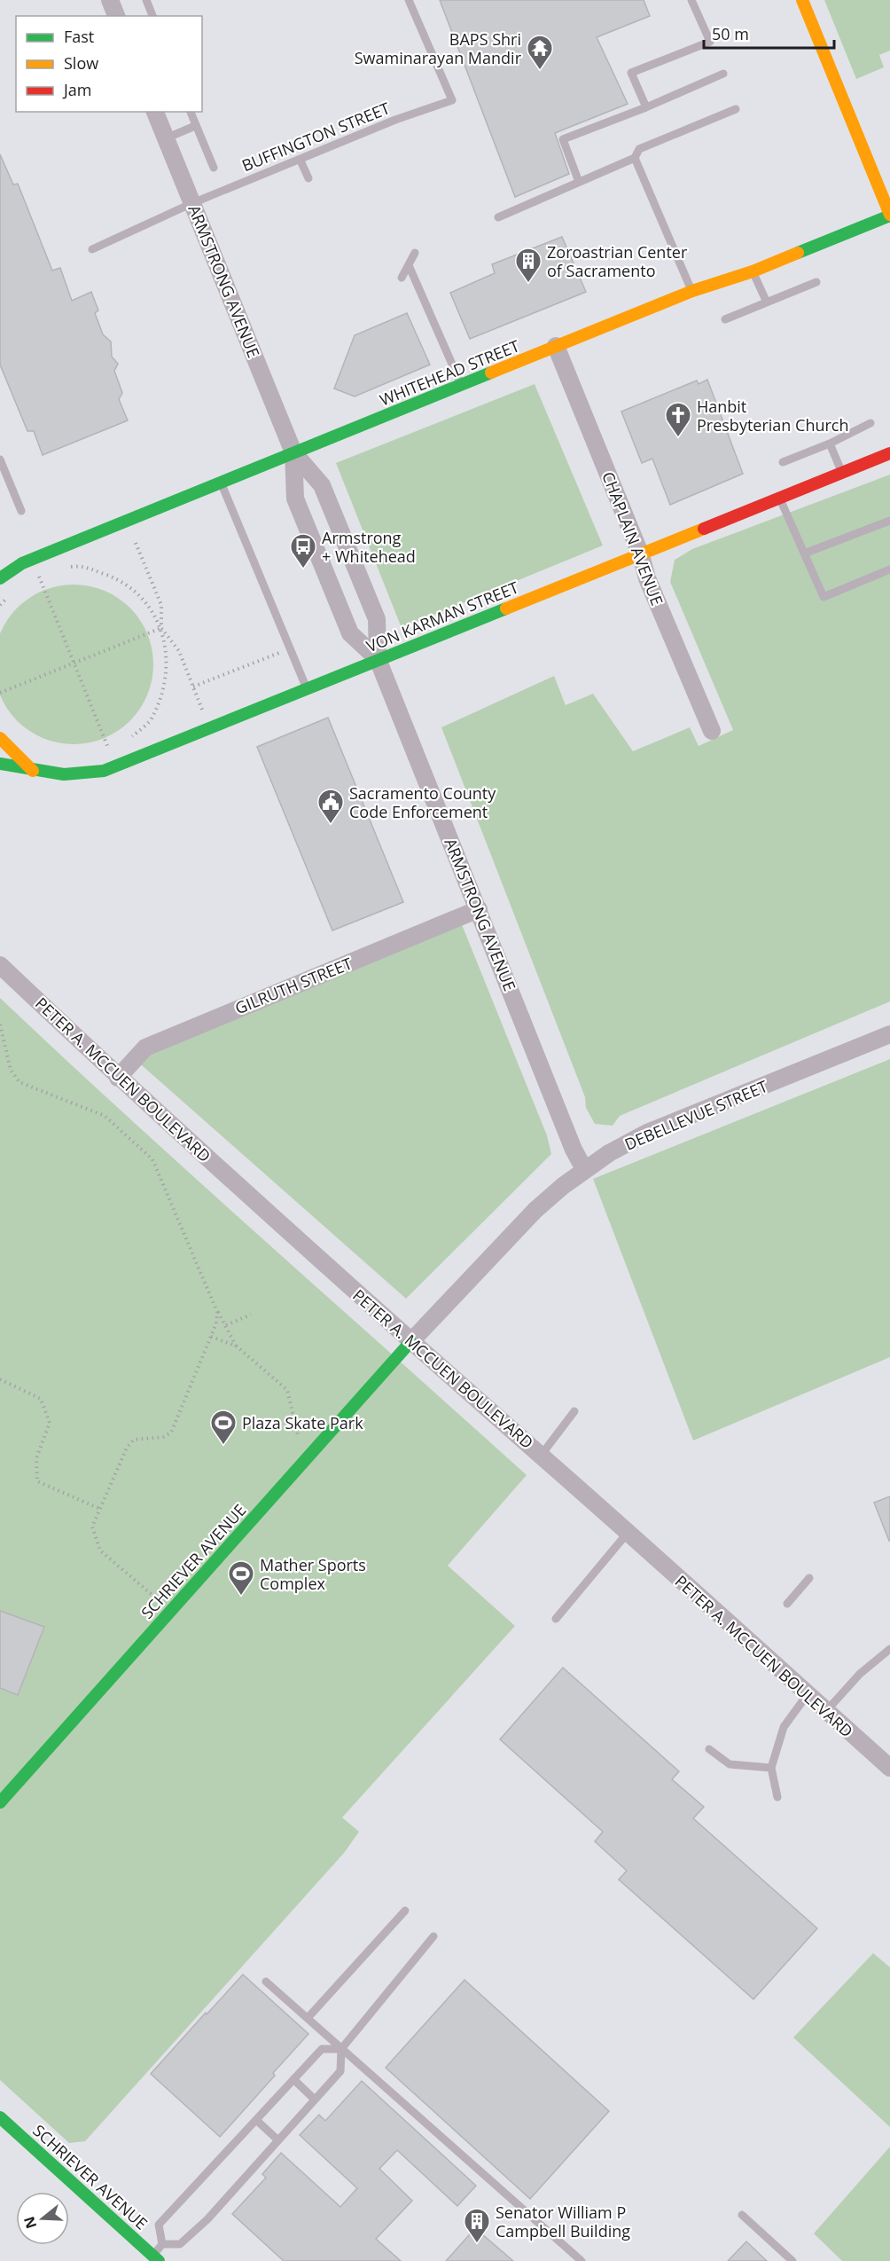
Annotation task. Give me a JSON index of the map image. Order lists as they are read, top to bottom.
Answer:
{
  "streets": {
    "street": [
      "ARMSTRONG AVENUE",
      "WHITEHEAD STREET",
      "CHAPLAIN AVENUE",
      "VON KARMAN STREET",
      "GILRUTH STREET",
      "PETER A. MCCUEN BOULEVARD",
      "DEBELLEVUE STREET",
      "SCHRIEVER AVENUE"
    ],
    "lane": ["BUFFINGTON STREET"]
  },
  "crossings": [
    ["BUFFINGTON STREET", "ARMSTRONG AVENUE"],
    ["ARMSTRONG AVENUE", "WHITEHEAD STREET"],
    ["ARMSTRONG AVENUE", "VON KARMAN STREET"],
    ["ARMSTRONG AVENUE", "GILRUTH STREET"],
    ["ARMSTRONG AVENUE", "DEBELLEVUE STREET"],
    ["WHITEHEAD STREET", "CHAPLAIN AVENUE"],
    ["CHAPLAIN AVENUE", "VON KARMAN STREET"],
    ["GILRUTH STREET", "PETER A. MCCUEN BOULEVARD"],
    ["PETER A. MCCUEN BOULEVARD", "DEBELLEVUE STREET"],
    ["PETER A. MCCUEN BOULEVARD", "SCHRIEVER AVENUE"],
    ["DEBELLEVUE STREET", "SCHRIEVER AVENUE"]
  ],
  "places": {
    "temple": ["BAPS Shri Swaminarayan Mandir"],
    "building": ["Zoroastrian Center of Sacramento", "Senator William P Campbell Building"],
    "church": ["Hanbit Presbyterian Church"],
    "bus stop": ["Armstrong + Whitehead"],
    "public building": ["Sacramento County Code Enforcement"],
    "sports": ["Plaza Skate Park", "Mather Sports Complex"]
  },
  "legend": ["Fast", "Slow", "Jam"],
  "scale_bar": "50 m",
  "north": "left"
}
